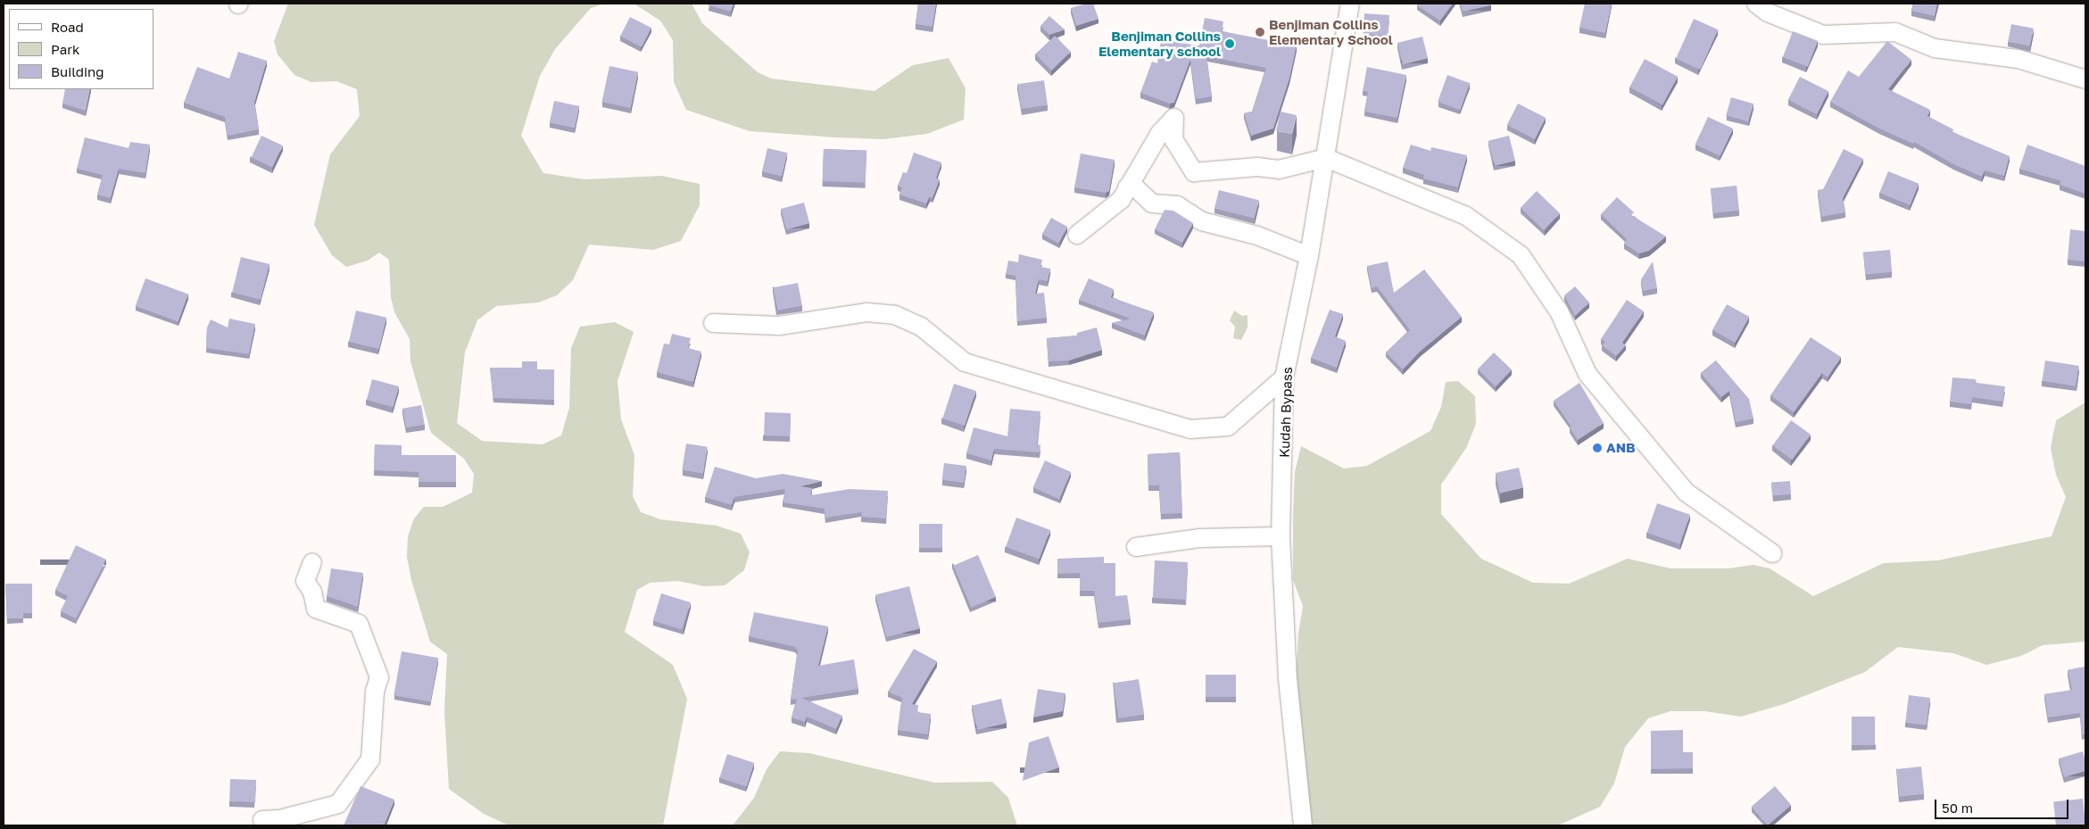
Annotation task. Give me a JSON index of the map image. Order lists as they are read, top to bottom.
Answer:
{
  "streets": {
    "street": ["Kudah Bypass"]
  },
  "places": ["Benjiman Collins Elementary School", "Benjiman Collins Elementary school", "ANB"],
  "legend": ["Road", "Park", "Building"],
  "scale_bar": "50 m"
}
